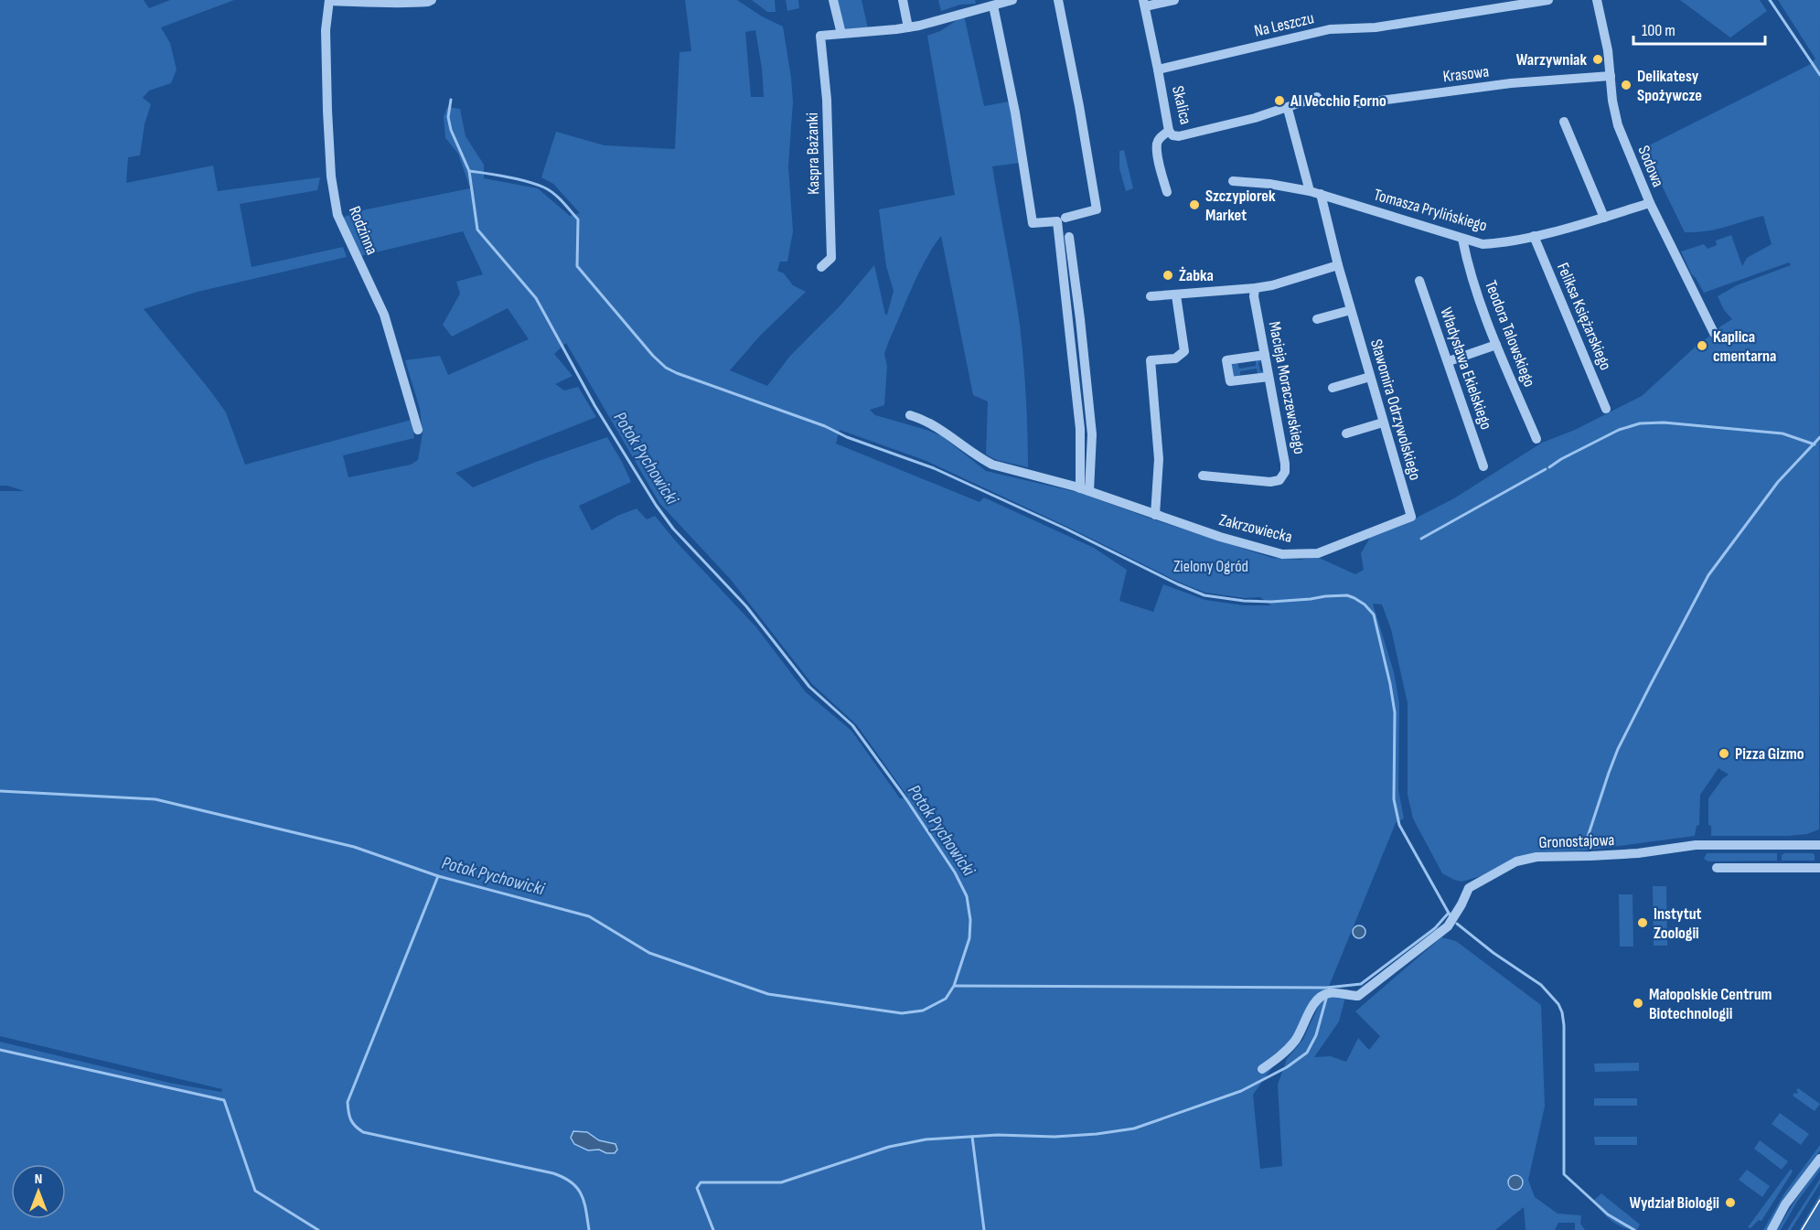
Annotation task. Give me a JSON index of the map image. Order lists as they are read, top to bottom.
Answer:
{
  "streets": {
    "street": [
      "Na Leszczu",
      "Krasowa",
      "Skalica",
      "Kaspra Bażanki",
      "Sodowa",
      "Tomasza Prylińskiego",
      "Rodzinna",
      "Feliksa Księżarskiego",
      "Teodora Talowskiego",
      "Władysława Ekielskiego",
      "Macieja Moraczewskiego",
      "Sławomira Odrzywolskiego",
      "Zakrzowiecka",
      "Gronostajowa"
    ]
  },
  "crossings": [
    ["Na Leszczu", "Skalica"],
    ["Krasowa", "Sodowa"],
    ["Sodowa", "Tomasza Prylińskiego"],
    ["Tomasza Prylińskiego", "Feliksa Księżarskiego"],
    ["Tomasza Prylińskiego", "Teodora Talowskiego"],
    ["Tomasza Prylińskiego", "Sławomira Odrzywolskiego"],
    ["Sławomira Odrzywolskiego", "Zakrzowiecka"]
  ],
  "water": ["Potok Pychowicki"],
  "parks": ["Zielony Ogród"],
  "places": [
    "Warzywniak",
    "Delikatesy Spożywcze",
    "Al Vecchio Forno",
    "Szczypiorek Market",
    "Żabka",
    "Kaplica cmentarna",
    "Pizza Gizmo",
    "Instytut Zoologii",
    "Małopolskie Centrum Biotechnologii",
    "Wydział Biologii"
  ],
  "scale_bar": "100 m",
  "north": "top"
}
